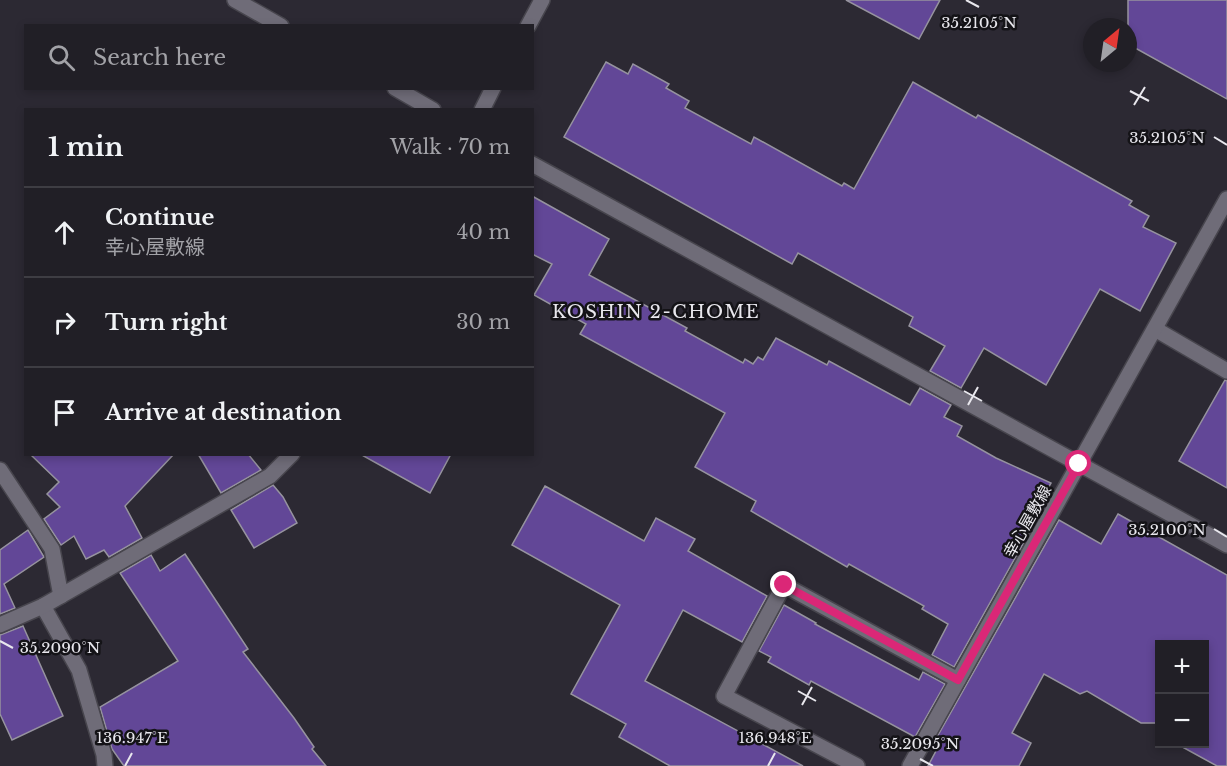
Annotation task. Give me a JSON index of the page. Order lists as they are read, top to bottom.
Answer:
{
  "streets": {
    "street": ["幸心屋敷線"]
  },
  "districts": ["KOSHIN 2-CHOME"],
  "north": "top right",
  "page": {
    "search": "Search here",
    "heading": ["1 min", "Walk · 70 m"],
    "list": [
      ["Continue", "幸心屋敷線", "40 m"],
      ["Turn right", "30 m"],
      "Arrive at destination"
    ],
    "map_buttons": ["+", "−"]
  },
  "coordinates": [
    "35.2105°N",
    "35.2100°N",
    "35.2090°N",
    "136.947°E",
    "136.948°E",
    "35.2095°N"
  ]
}
